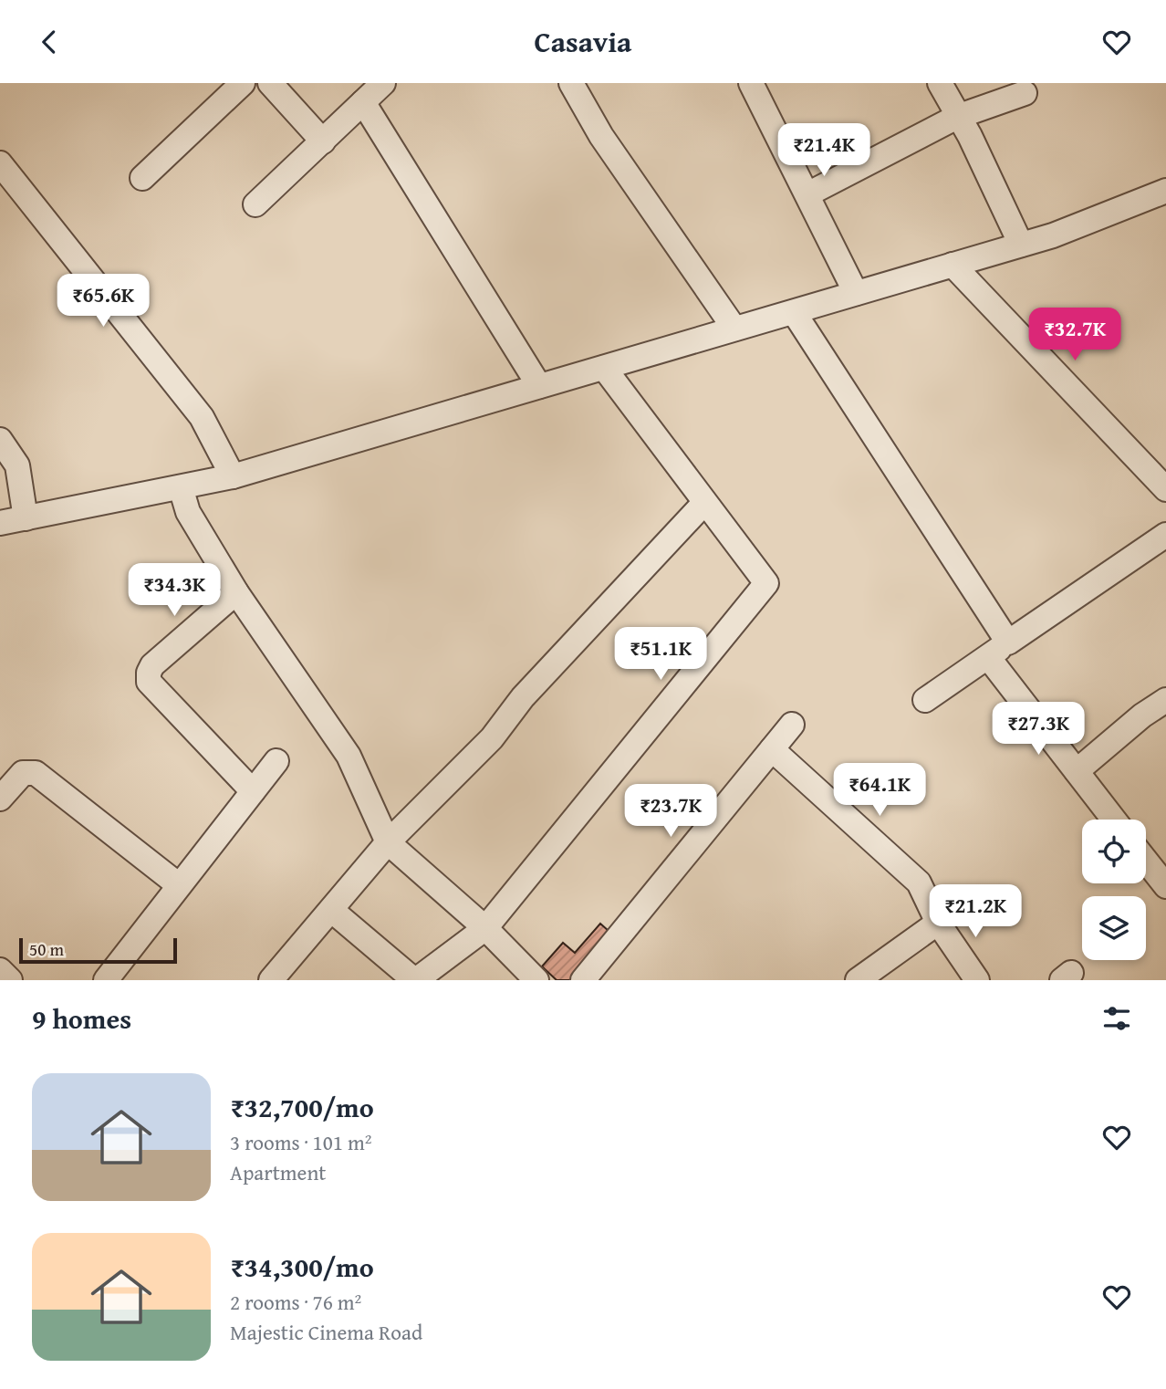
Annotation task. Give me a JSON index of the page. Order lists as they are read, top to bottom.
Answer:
{
  "scale_bar": "50 m",
  "page": {
    "header": "Casavia",
    "price": [
      "₹21.4K",
      "₹65.6K",
      "₹32.7K",
      "₹34.3K",
      "₹51.1K",
      "₹27.3K",
      "₹64.1K",
      "₹23.7K",
      "₹21.2K"
    ],
    "scale": "50 m",
    "heading": "9 homes",
    "list": [
      {
        "name": "₹32,700/mo",
        "note": "3 rooms · 101 m² · Apartment"
      },
      {
        "name": "₹34,300/mo",
        "note": "2 rooms · 76 m² · Majestic Cinema Road"
      }
    ]
  }
}
